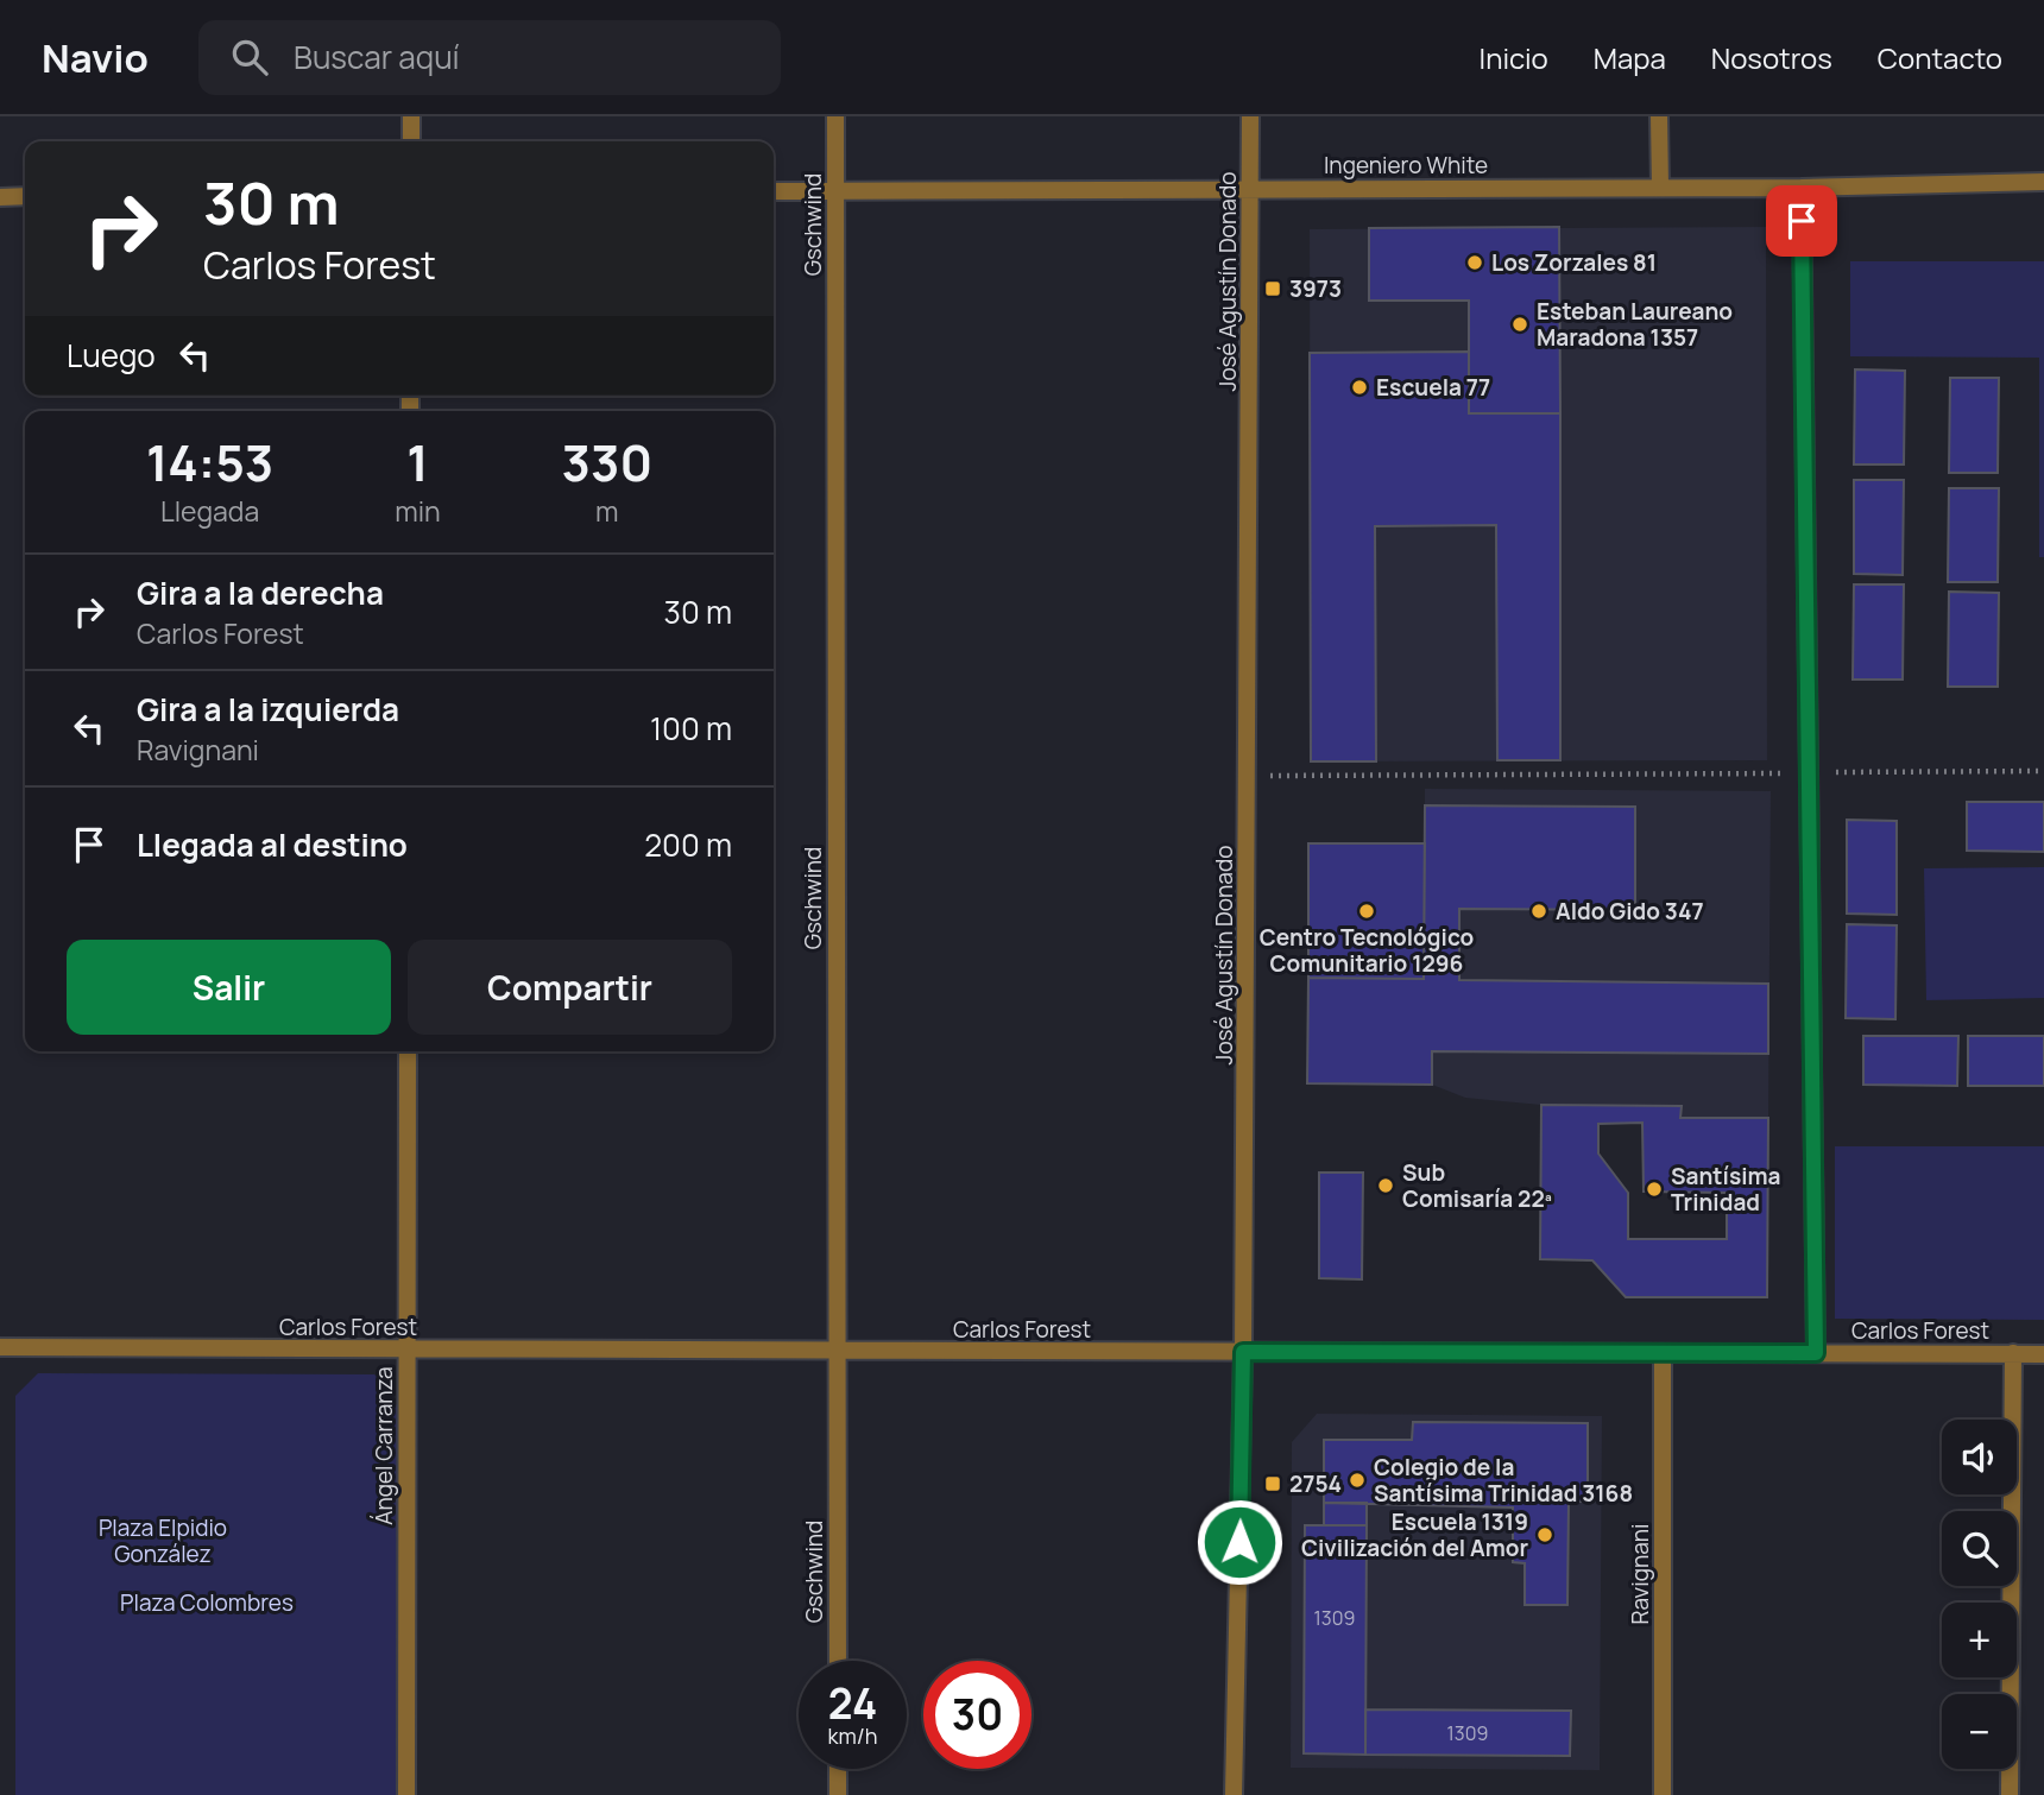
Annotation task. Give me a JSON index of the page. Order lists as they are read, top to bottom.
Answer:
{
  "streets": {
    "street": [
      "Ingeniero White",
      "Gschwind",
      "José Agustín Donado",
      "Carlos Forest",
      "Ángel Carranza",
      "Ravignani"
    ]
  },
  "crossings": [
    ["Ingeniero White", "Gschwind"],
    ["Ingeniero White", "José Agustín Donado"],
    ["Gschwind", "Carlos Forest"],
    ["José Agustín Donado", "Carlos Forest"],
    ["Carlos Forest", "Ángel Carranza"],
    ["Carlos Forest", "Ravignani"]
  ],
  "parks": ["Plaza Elpidio González", "Plaza Colombres"],
  "places": {
    "other": [
      "Los Zorzales 81",
      "Esteban Laureano Maradona 1357",
      "Escuela 77",
      "Centro Tecnológico Comunitario 1296",
      "Aldo Gido 347",
      "Sub Comisaría 22ª",
      "Santísima Trinidad",
      "Colegio de la Santísima Trinidad 3168",
      "Escuela 1319 Civilización del Amor"
    ],
    "transit": ["3973", "2754"]
  },
  "house_numbers": ["1309", "1309"],
  "page": {
    "header": "Navio",
    "search": "Buscar aquí",
    "nav": [
      "Inicio",
      "Mapa",
      "Nosotros",
      "Contacto"
    ],
    "turn": ["30 m", "Carlos Forest"],
    "then": "Luego",
    "eta": [
      "14:53",
      "Llegada",
      "1",
      "min",
      "330",
      "m"
    ],
    "list": [
      {
        "name": "Gira a la derecha",
        "note": "Carlos Forest",
        "value": "30 m"
      },
      {
        "name": "Gira a la izquierda",
        "note": "Ravignani",
        "value": "100 m"
      },
      {
        "name": "Llegada al destino",
        "value": "200 m"
      }
    ],
    "buttons": ["Salir", "Compartir"],
    "map_buttons": ["+", "−"],
    "speed": "24 km/h",
    "limit": "30"
  }
}
